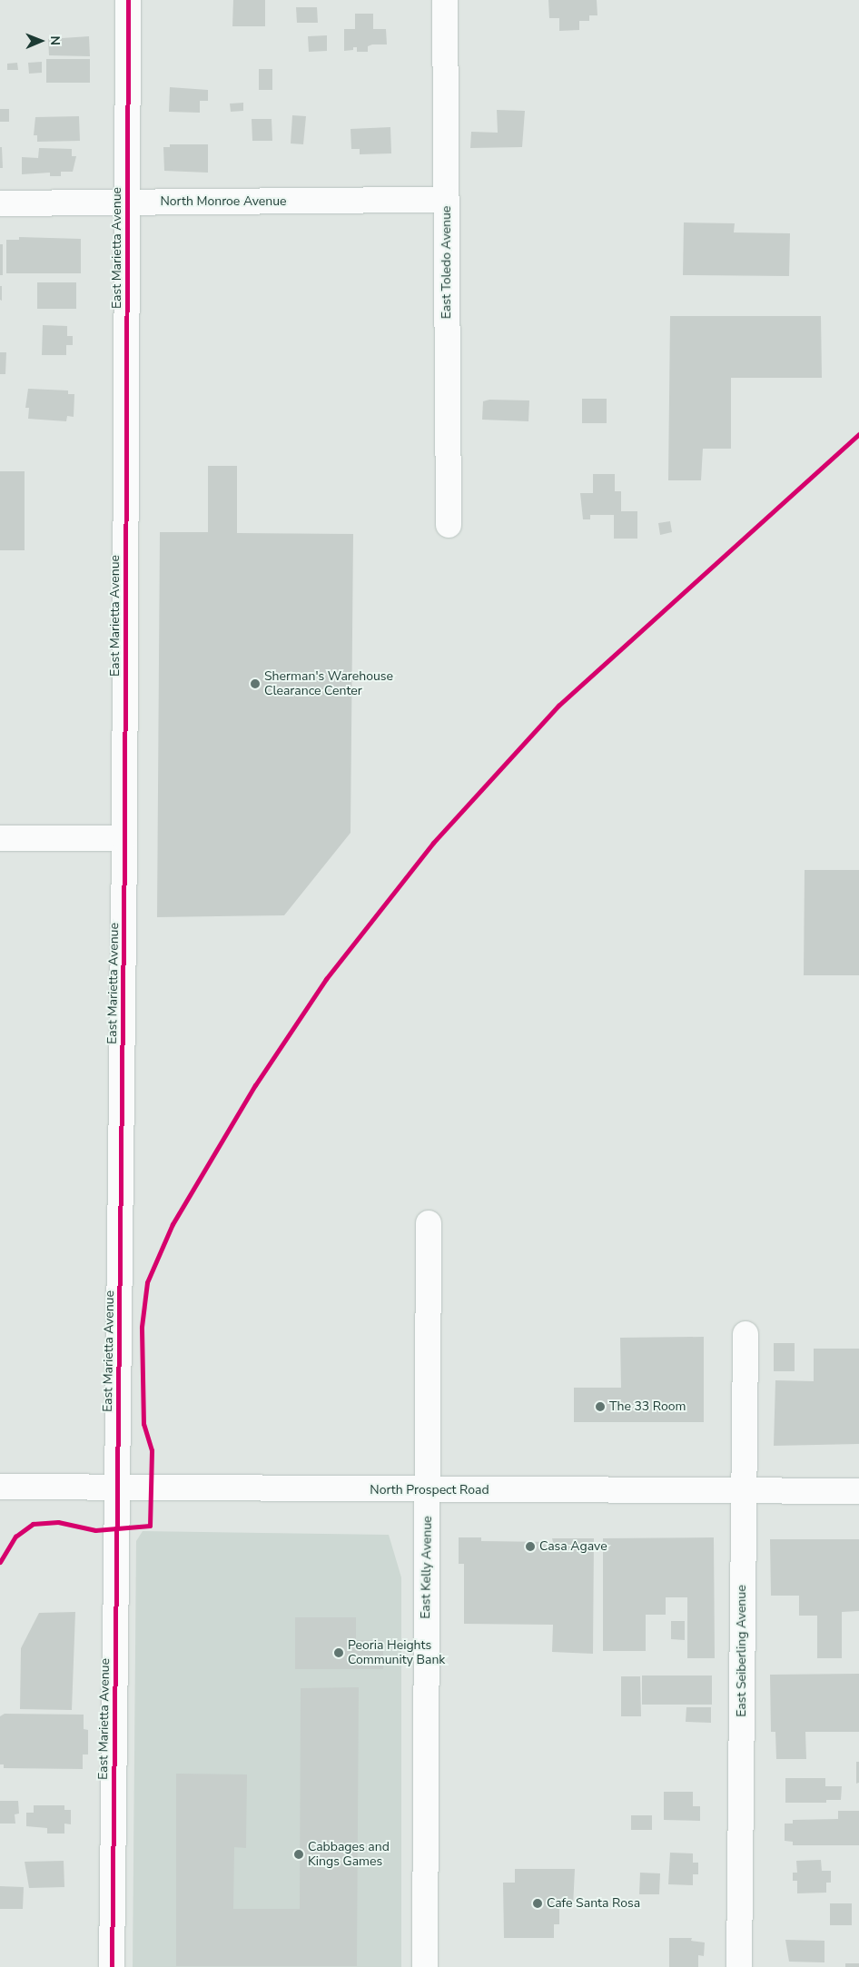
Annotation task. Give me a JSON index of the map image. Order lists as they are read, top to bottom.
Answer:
{
  "streets": {
    "street": [
      "North Monroe Avenue",
      "East Marietta Avenue",
      "East Toledo Avenue",
      "North Prospect Road",
      "East Kelly Avenue",
      "East Seiberling Avenue"
    ]
  },
  "crossings": [
    ["North Monroe Avenue", "East Marietta Avenue"],
    ["North Monroe Avenue", "East Toledo Avenue"],
    ["East Marietta Avenue", "North Prospect Road"],
    ["North Prospect Road", "East Kelly Avenue"],
    ["North Prospect Road", "East Seiberling Avenue"]
  ],
  "places": [
    "Sherman's Warehouse Clearance Center",
    "The 33 Room",
    "Casa Agave",
    "Peoria Heights Community Bank",
    "Cabbages and Kings Games",
    "Cafe Santa Rosa"
  ],
  "north": "right"
}
